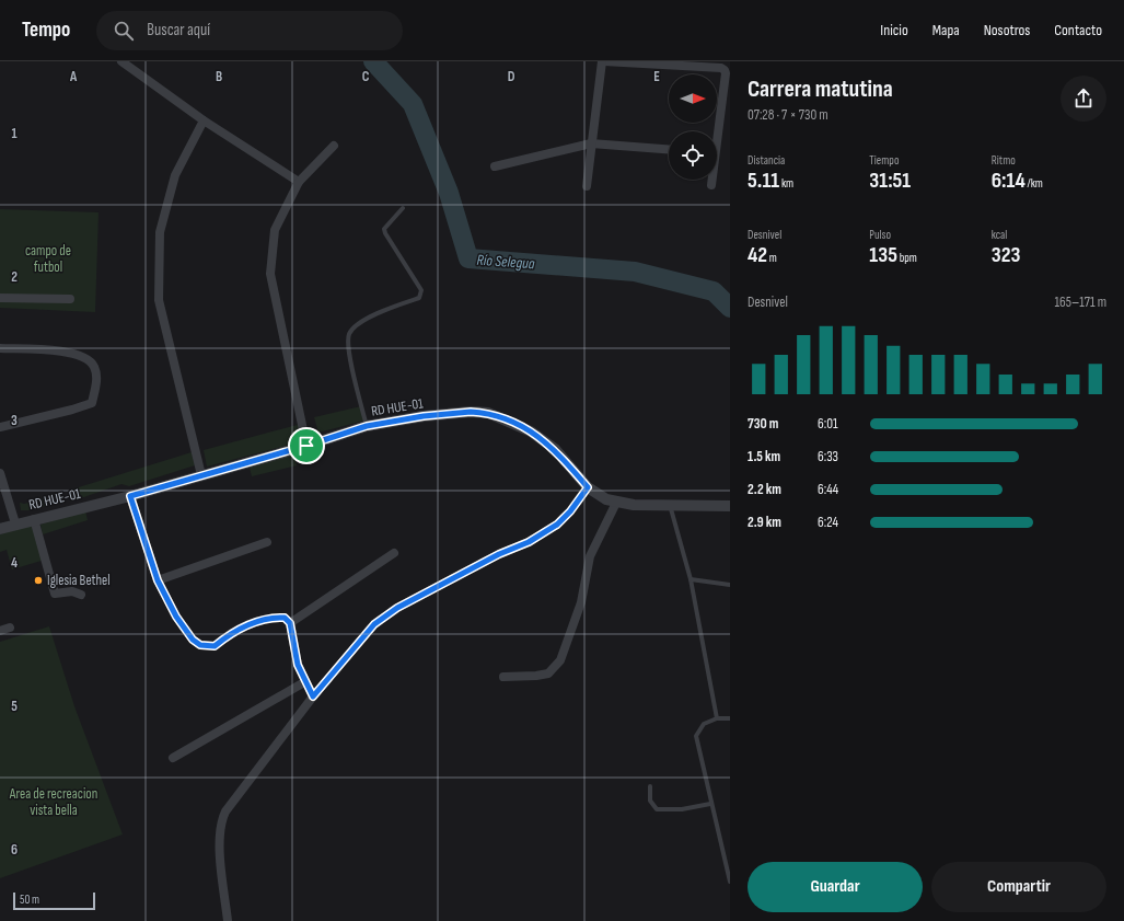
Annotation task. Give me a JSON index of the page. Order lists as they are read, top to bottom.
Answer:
{
  "streets": {
    "street": ["RD HUE-01"]
  },
  "water": ["Río Selegua"],
  "parks": ["campo de futbol", "Area de recreacion vista bella"],
  "places": ["Iglesia Bethel"],
  "scale_bar": "50 m",
  "north": "right",
  "page": {
    "header": "Tempo",
    "search": "Buscar aquí",
    "nav": [
      "Inicio",
      "Mapa",
      "Nosotros",
      "Contacto"
    ],
    "heading": ["Carrera matutina", "07:28 · 7 × 730 m"],
    "stats": [
      ["Distancia", "5.11 km"],
      ["Tiempo", "31:51"],
      ["Ritmo", "6:14 /km"],
      ["Desnivel", "42 m"],
      ["Pulso", "135 bpm"],
      ["kcal", "323"]
    ],
    "chart": ["Desnivel", "165–171 m"],
    "list": [
      {
        "name": "730 m",
        "note": "6:01"
      },
      {
        "name": "1.5 km",
        "note": "6:33"
      },
      {
        "name": "2.2 km",
        "note": "6:44"
      },
      {
        "name": "2.9 km",
        "note": "6:24"
      }
    ],
    "buttons": ["Guardar", "Compartir"],
    "scale": "50 m"
  },
  "grid": {
    "columns": [
      "A",
      "B",
      "C",
      "D",
      "E"
    ],
    "rows": [
      "1",
      "2",
      "3",
      "4",
      "5",
      "6"
    ]
  }
}
